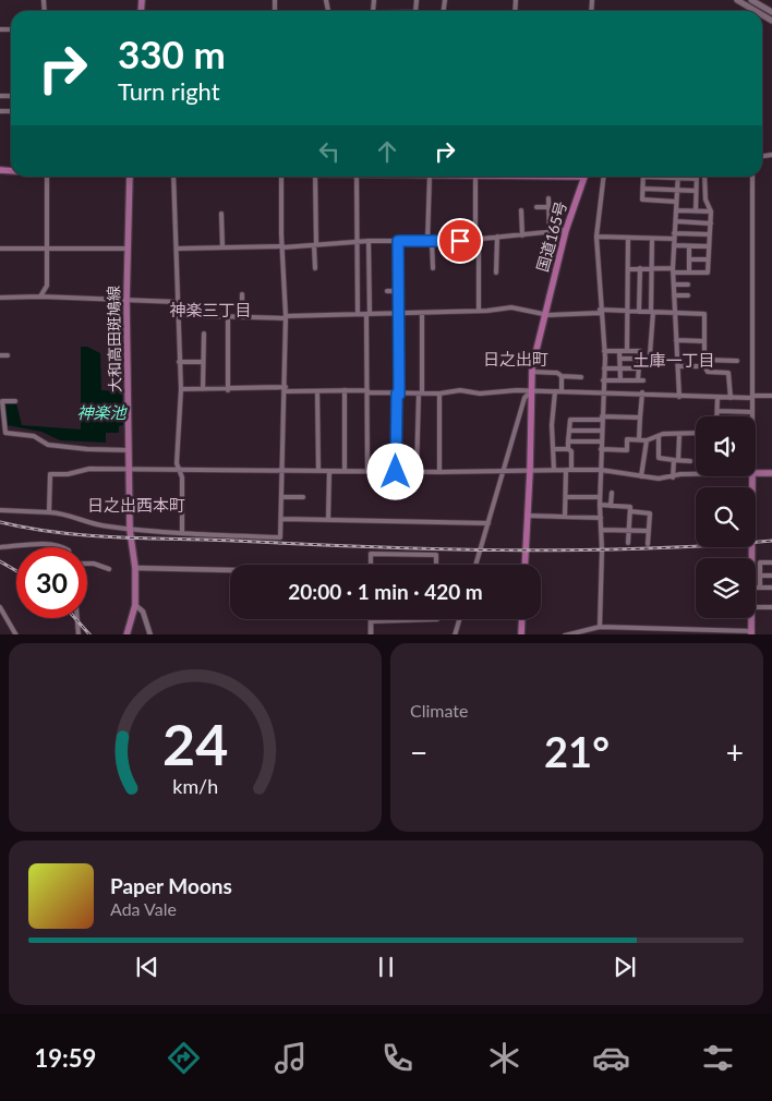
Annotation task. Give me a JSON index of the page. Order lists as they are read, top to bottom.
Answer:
{
  "streets": {
    "highway": ["国道165号"],
    "main road": ["大和高田斑鳩線"]
  },
  "districts": [
    "神楽三丁目",
    "日之出町",
    "土庫一丁目",
    "日之出西本町"
  ],
  "water": ["神楽池"],
  "page": {
    "turn": ["330 m", "Turn right"],
    "limit": "30",
    "trip": "20:00 · 1 min · 420 m",
    "tile": "Climate",
    "heat": ["−", "21°", "+"],
    "song": ["Paper Moons", "Ada Vale"],
    "tabs": "19:59",
    "gauge": ["24", "km/h"]
  }
}
